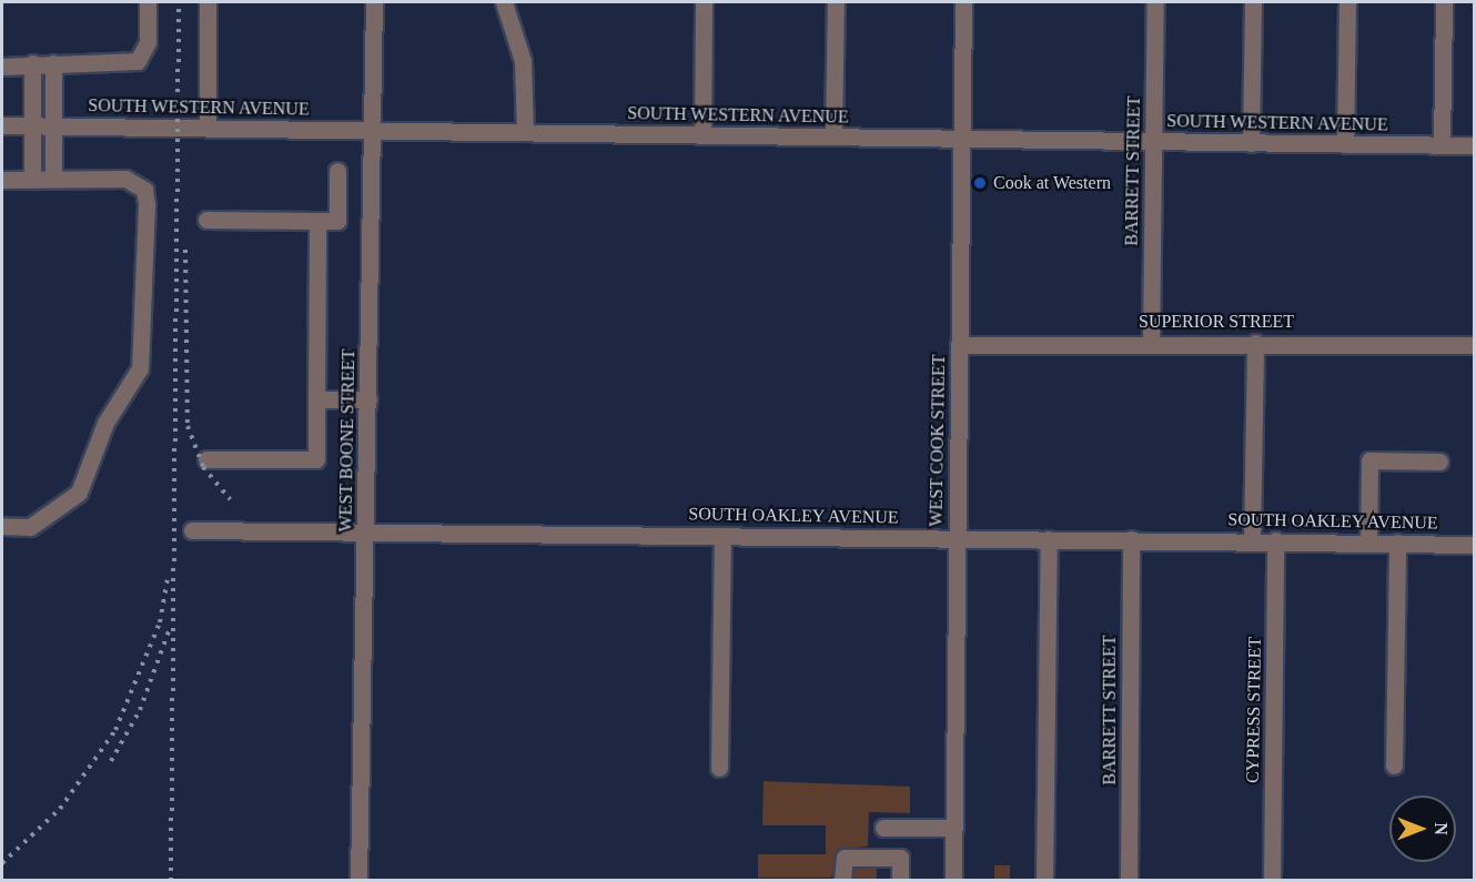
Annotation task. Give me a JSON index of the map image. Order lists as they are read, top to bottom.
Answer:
{
  "streets": {
    "street": [
      "SOUTH WESTERN AVENUE",
      "BARRETT STREET",
      "SUPERIOR STREET",
      "WEST BOONE STREET",
      "WEST COOK STREET",
      "SOUTH OAKLEY AVENUE",
      "CYPRESS STREET"
    ]
  },
  "crossings": [
    ["SOUTH WESTERN AVENUE", "BARRETT STREET"],
    ["SOUTH WESTERN AVENUE", "WEST BOONE STREET"],
    ["SOUTH WESTERN AVENUE", "WEST COOK STREET"],
    ["BARRETT STREET", "SUPERIOR STREET"],
    ["BARRETT STREET", "SOUTH OAKLEY AVENUE"],
    ["SUPERIOR STREET", "WEST COOK STREET"],
    ["WEST BOONE STREET", "SOUTH OAKLEY AVENUE"],
    ["WEST COOK STREET", "SOUTH OAKLEY AVENUE"],
    ["SOUTH OAKLEY AVENUE", "CYPRESS STREET"]
  ],
  "places": ["Cook at Western"],
  "north": "right"
}
